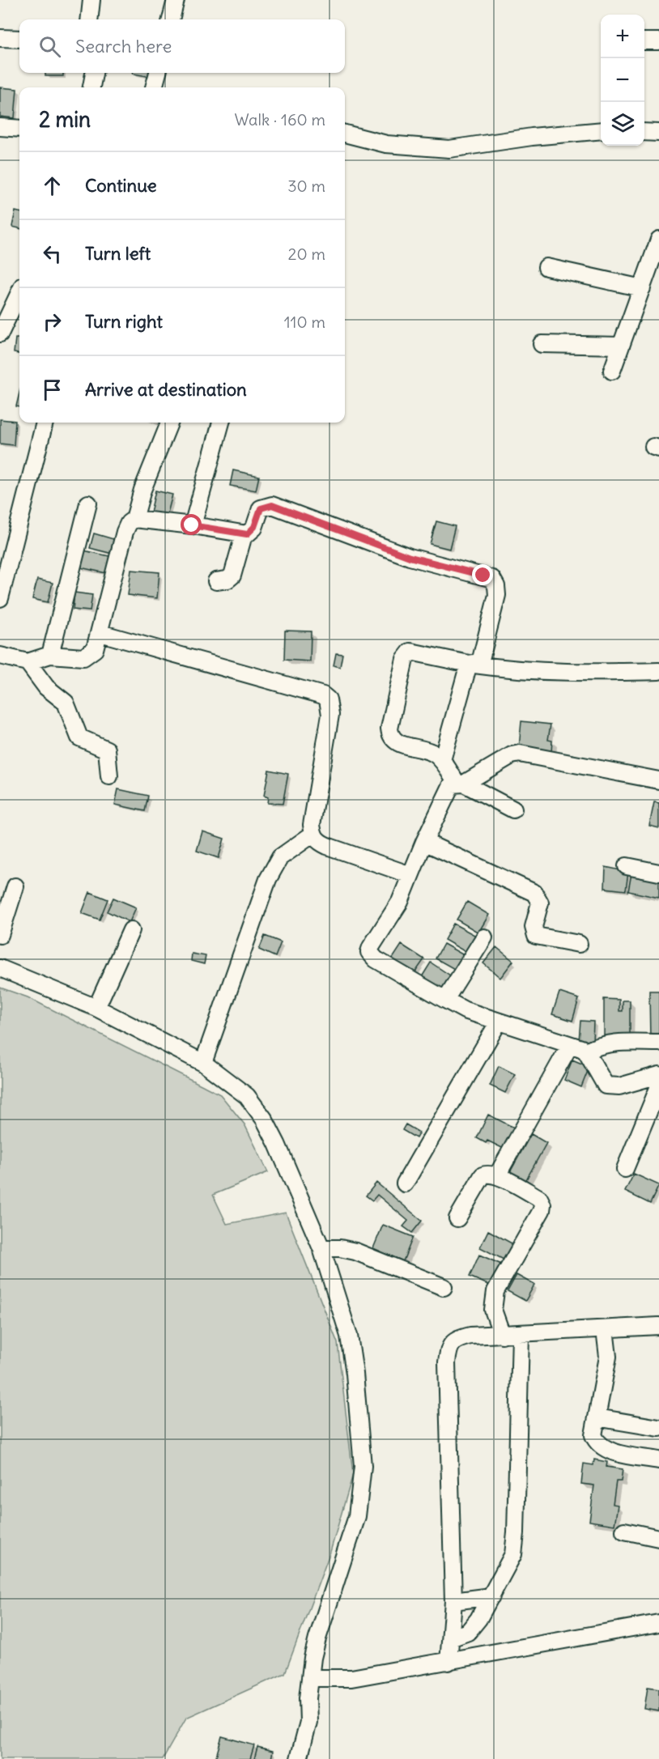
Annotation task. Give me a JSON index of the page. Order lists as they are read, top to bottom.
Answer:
{
  "page": {
    "map_buttons": ["+", "−"],
    "search": "Search here",
    "heading": ["2 min", "Walk · 160 m"],
    "list": [
      ["Continue", "30 m"],
      ["Turn left", "20 m"],
      ["Turn right", "110 m"],
      "Arrive at destination"
    ]
  }
}
